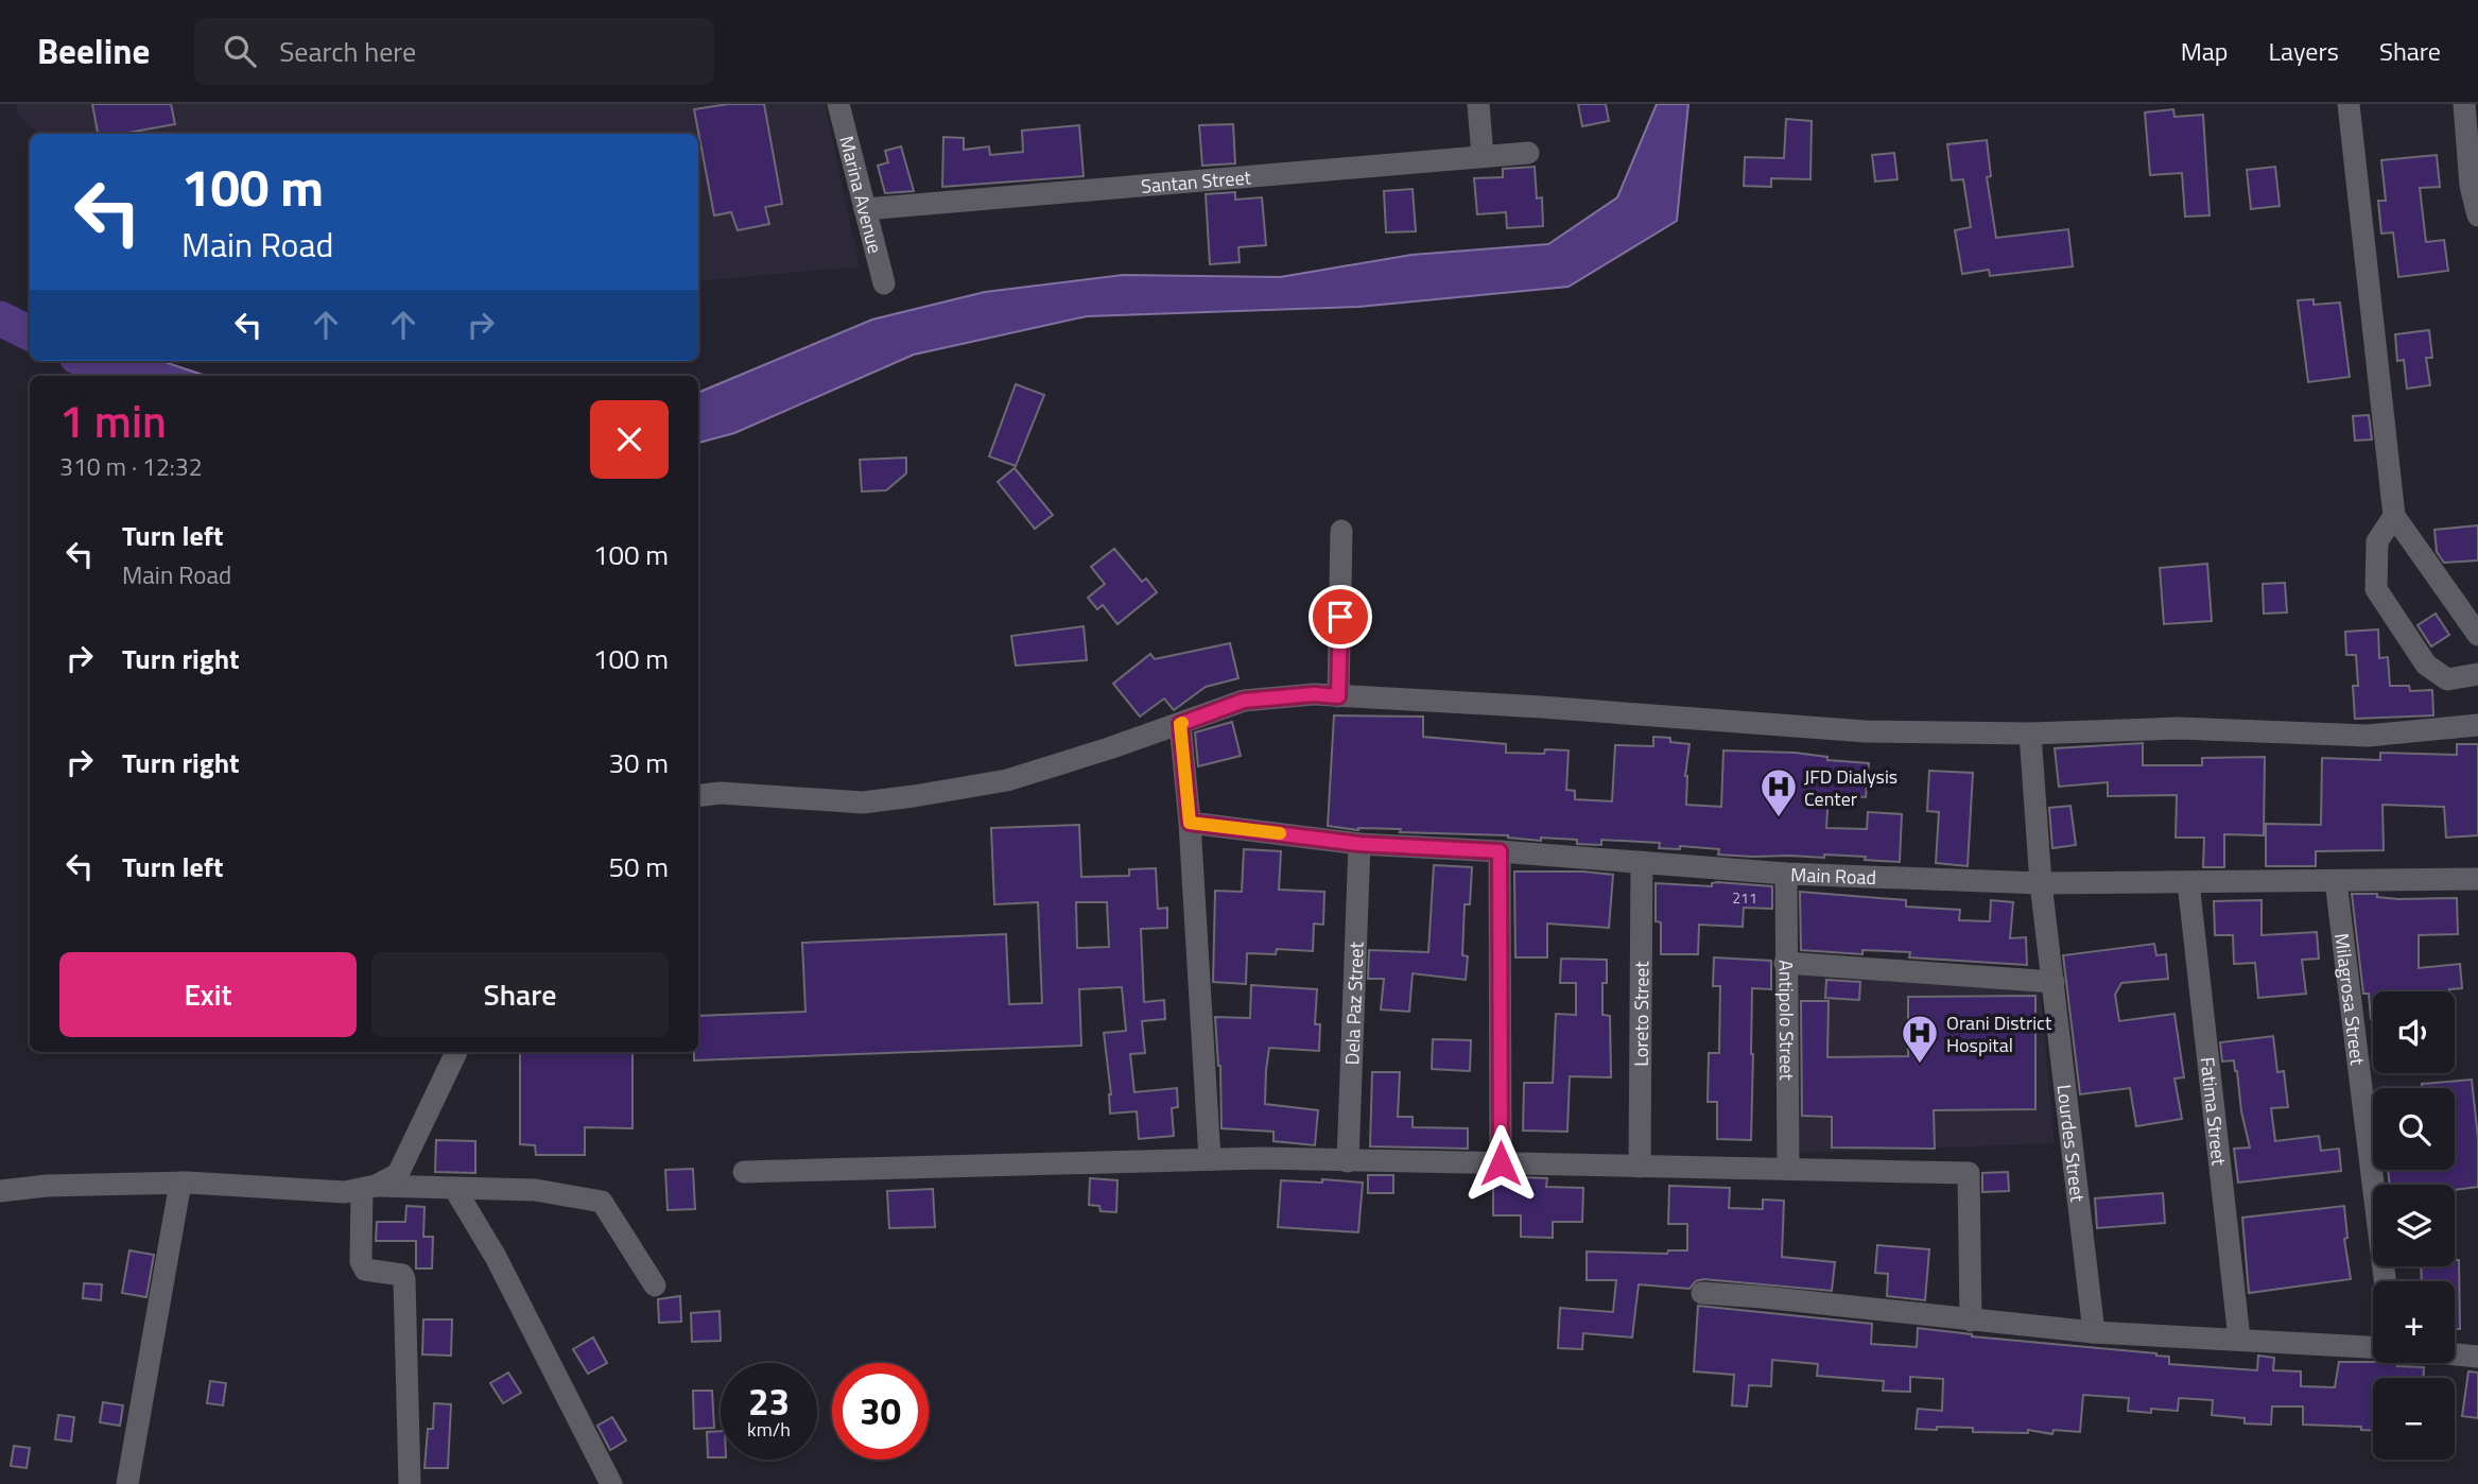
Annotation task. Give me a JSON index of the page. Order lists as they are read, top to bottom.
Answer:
{
  "streets": {
    "street": [
      "Santan Street",
      "Marina Avenue",
      "Main Road",
      "Milagrosa Street",
      "Dela Paz Street",
      "Loreto Street",
      "Antipolo Street",
      "Fatima Street",
      "Lourdes Street"
    ]
  },
  "crossings": [
    ["Santan Street", "Marina Avenue"],
    ["Main Road", "Milagrosa Street"],
    ["Main Road", "Dela Paz Street"],
    ["Main Road", "Loreto Street"],
    ["Main Road", "Antipolo Street"],
    ["Main Road", "Fatima Street"],
    ["Main Road", "Lourdes Street"]
  ],
  "places": {
    "hospital": ["JFD Dialysis Center", "Orani District Hospital"]
  },
  "house_numbers": ["211"],
  "page": {
    "header": "Beeline",
    "search": "Search here",
    "nav": ["Map", "Layers", "Share"],
    "turn": ["100 m", "Main Road"],
    "heading": ["1 min", "310 m · 12:32"],
    "list": [
      {
        "name": "Turn left",
        "note": "Main Road",
        "value": "100 m"
      },
      {
        "name": "Turn right",
        "value": "100 m"
      },
      {
        "name": "Turn right",
        "value": "30 m"
      },
      {
        "name": "Turn left",
        "value": "50 m"
      }
    ],
    "buttons": ["Exit", "Share"],
    "map_buttons": ["+", "−"],
    "speed": "23 km/h",
    "limit": "30"
  }
}
